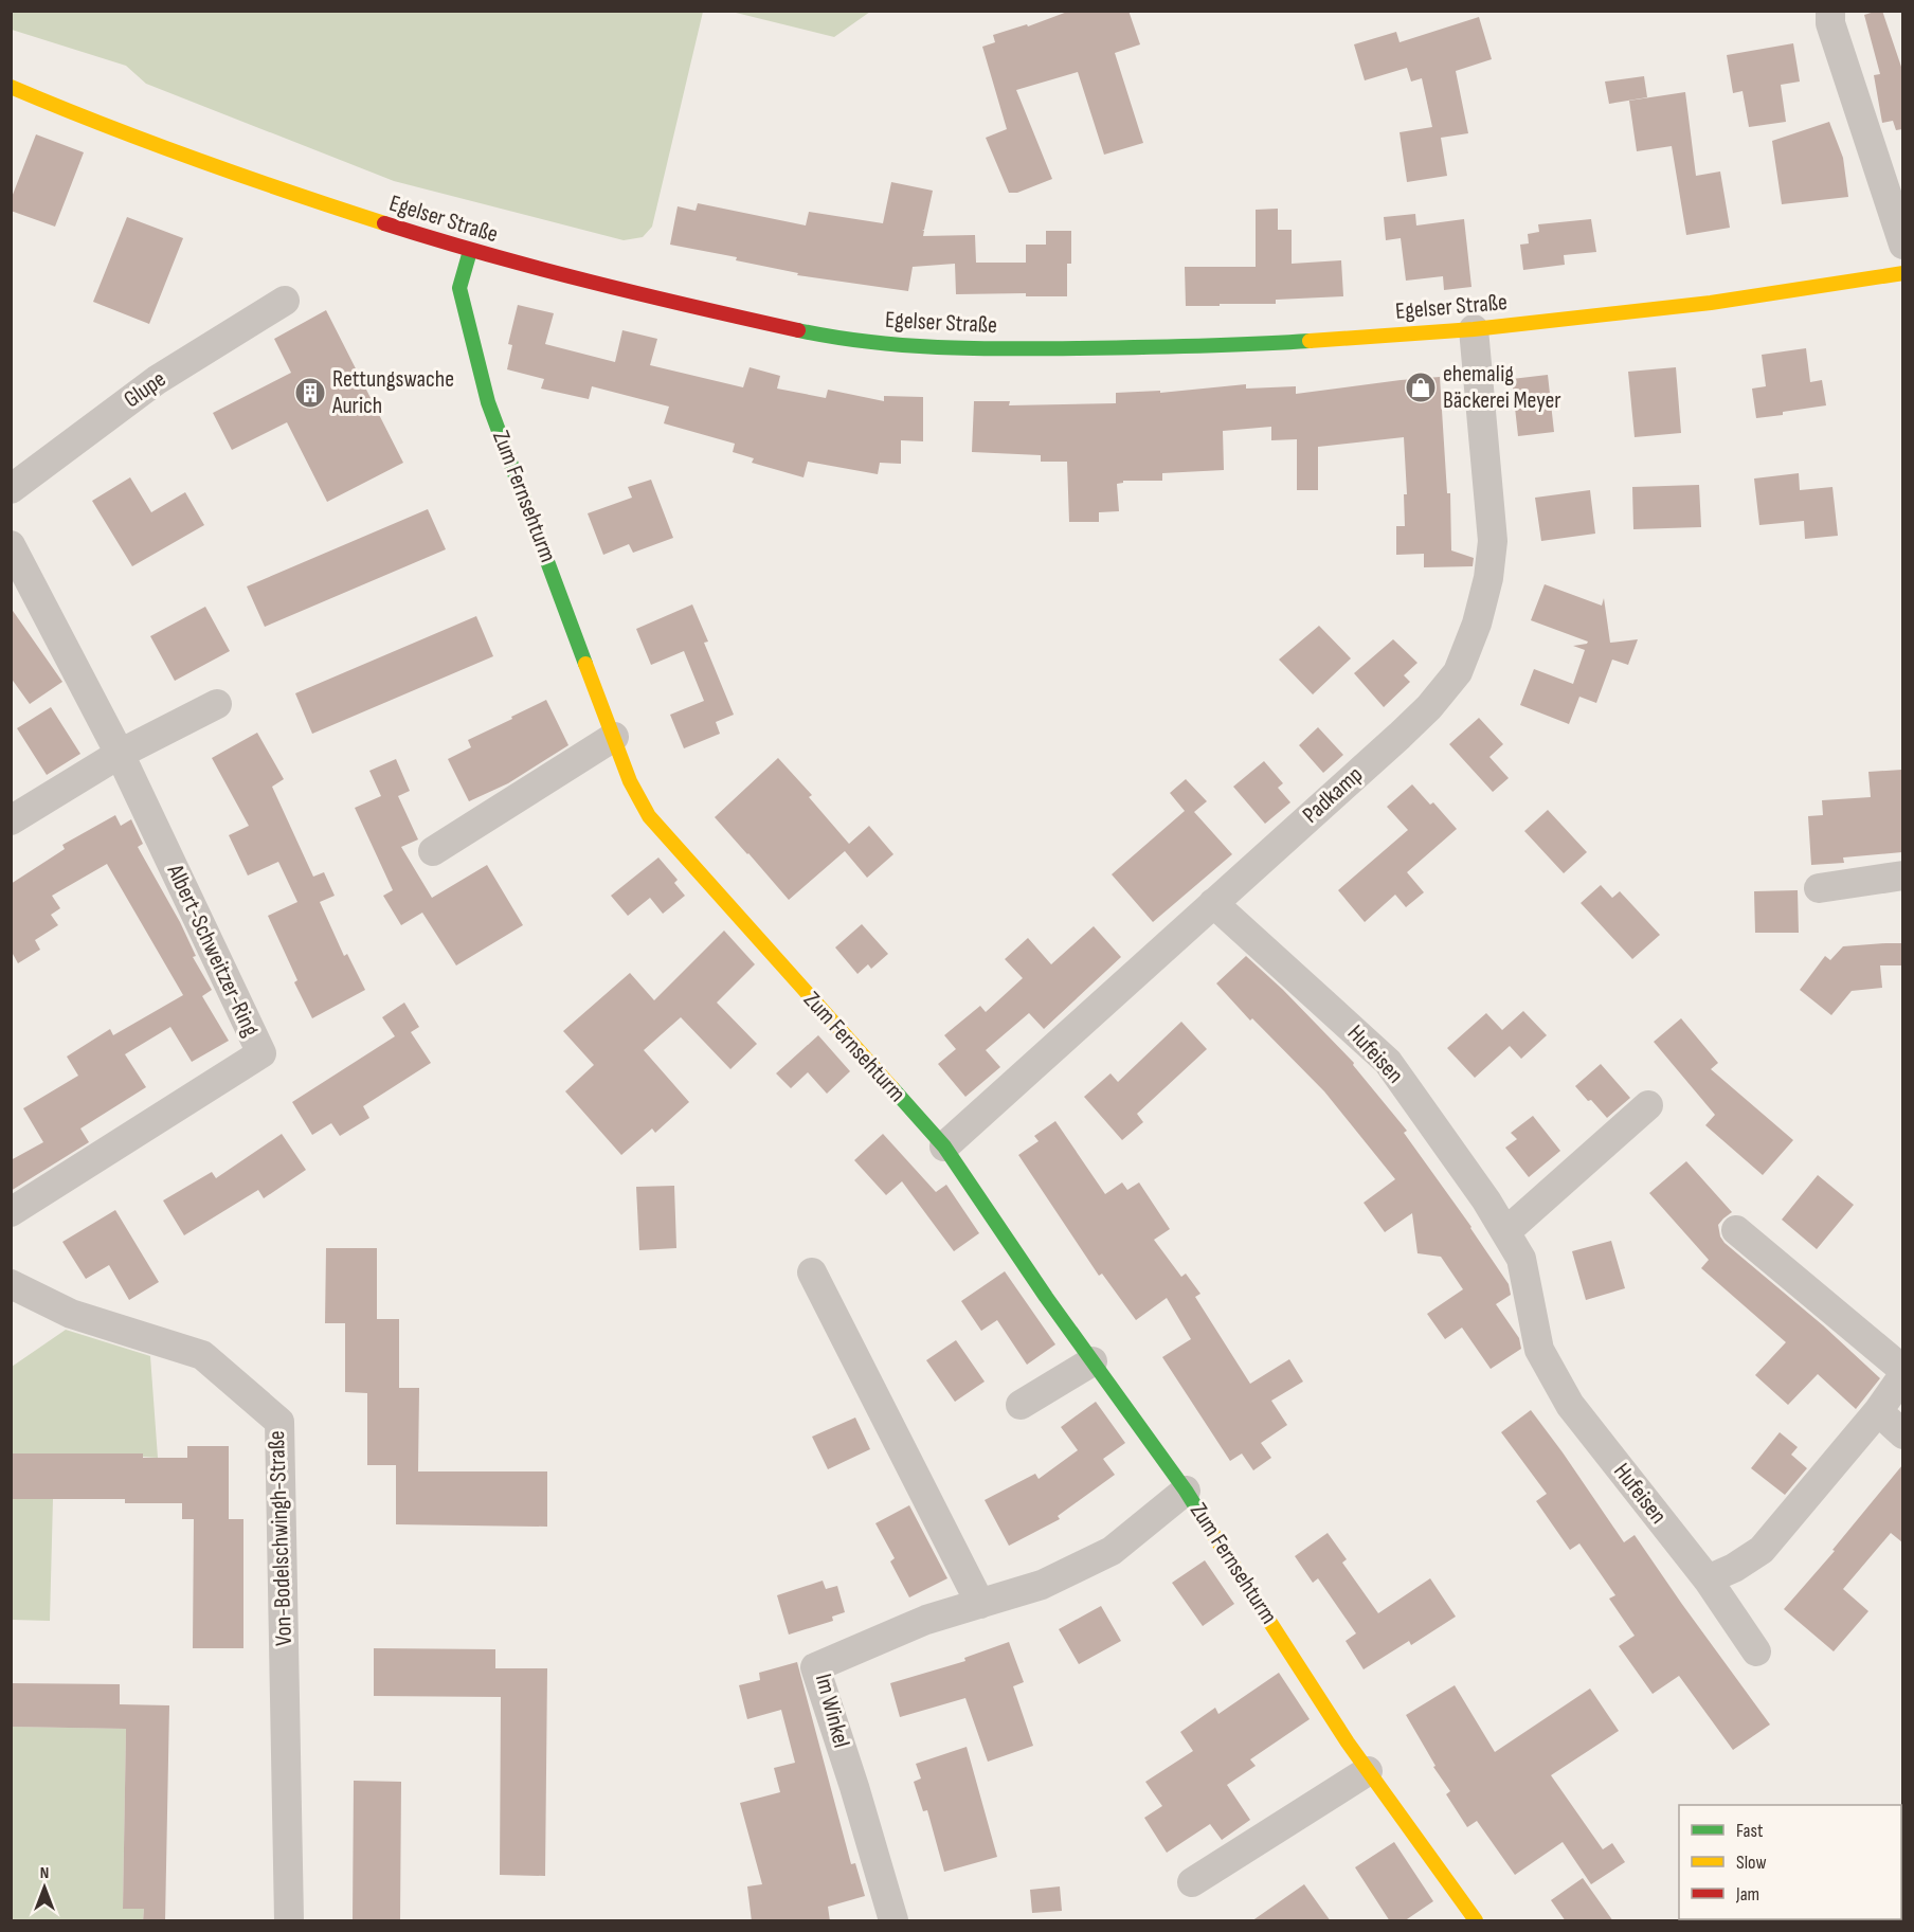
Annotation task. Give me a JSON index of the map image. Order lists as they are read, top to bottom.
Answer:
{
  "streets": {
    "street": [
      "Egelser Straße",
      "Glupe",
      "Zum Fernsehturm",
      "Padkamp",
      "Albert-Schweitzer-Ring",
      "Hufeisen",
      "Von-Bodelschwingh-Straße",
      "Im Winkel"
    ]
  },
  "crossings": [
    ["Egelser Straße", "Zum Fernsehturm"],
    ["Egelser Straße", "Padkamp"],
    ["Zum Fernsehturm", "Padkamp"],
    ["Zum Fernsehturm", "Im Winkel"],
    ["Padkamp", "Hufeisen"]
  ],
  "places": {
    "shop": ["ehemalig Bäckerei Meyer"],
    "building": ["Rettungswache Aurich"]
  },
  "legend": ["Fast", "Slow", "Jam"],
  "north": "top"
}
